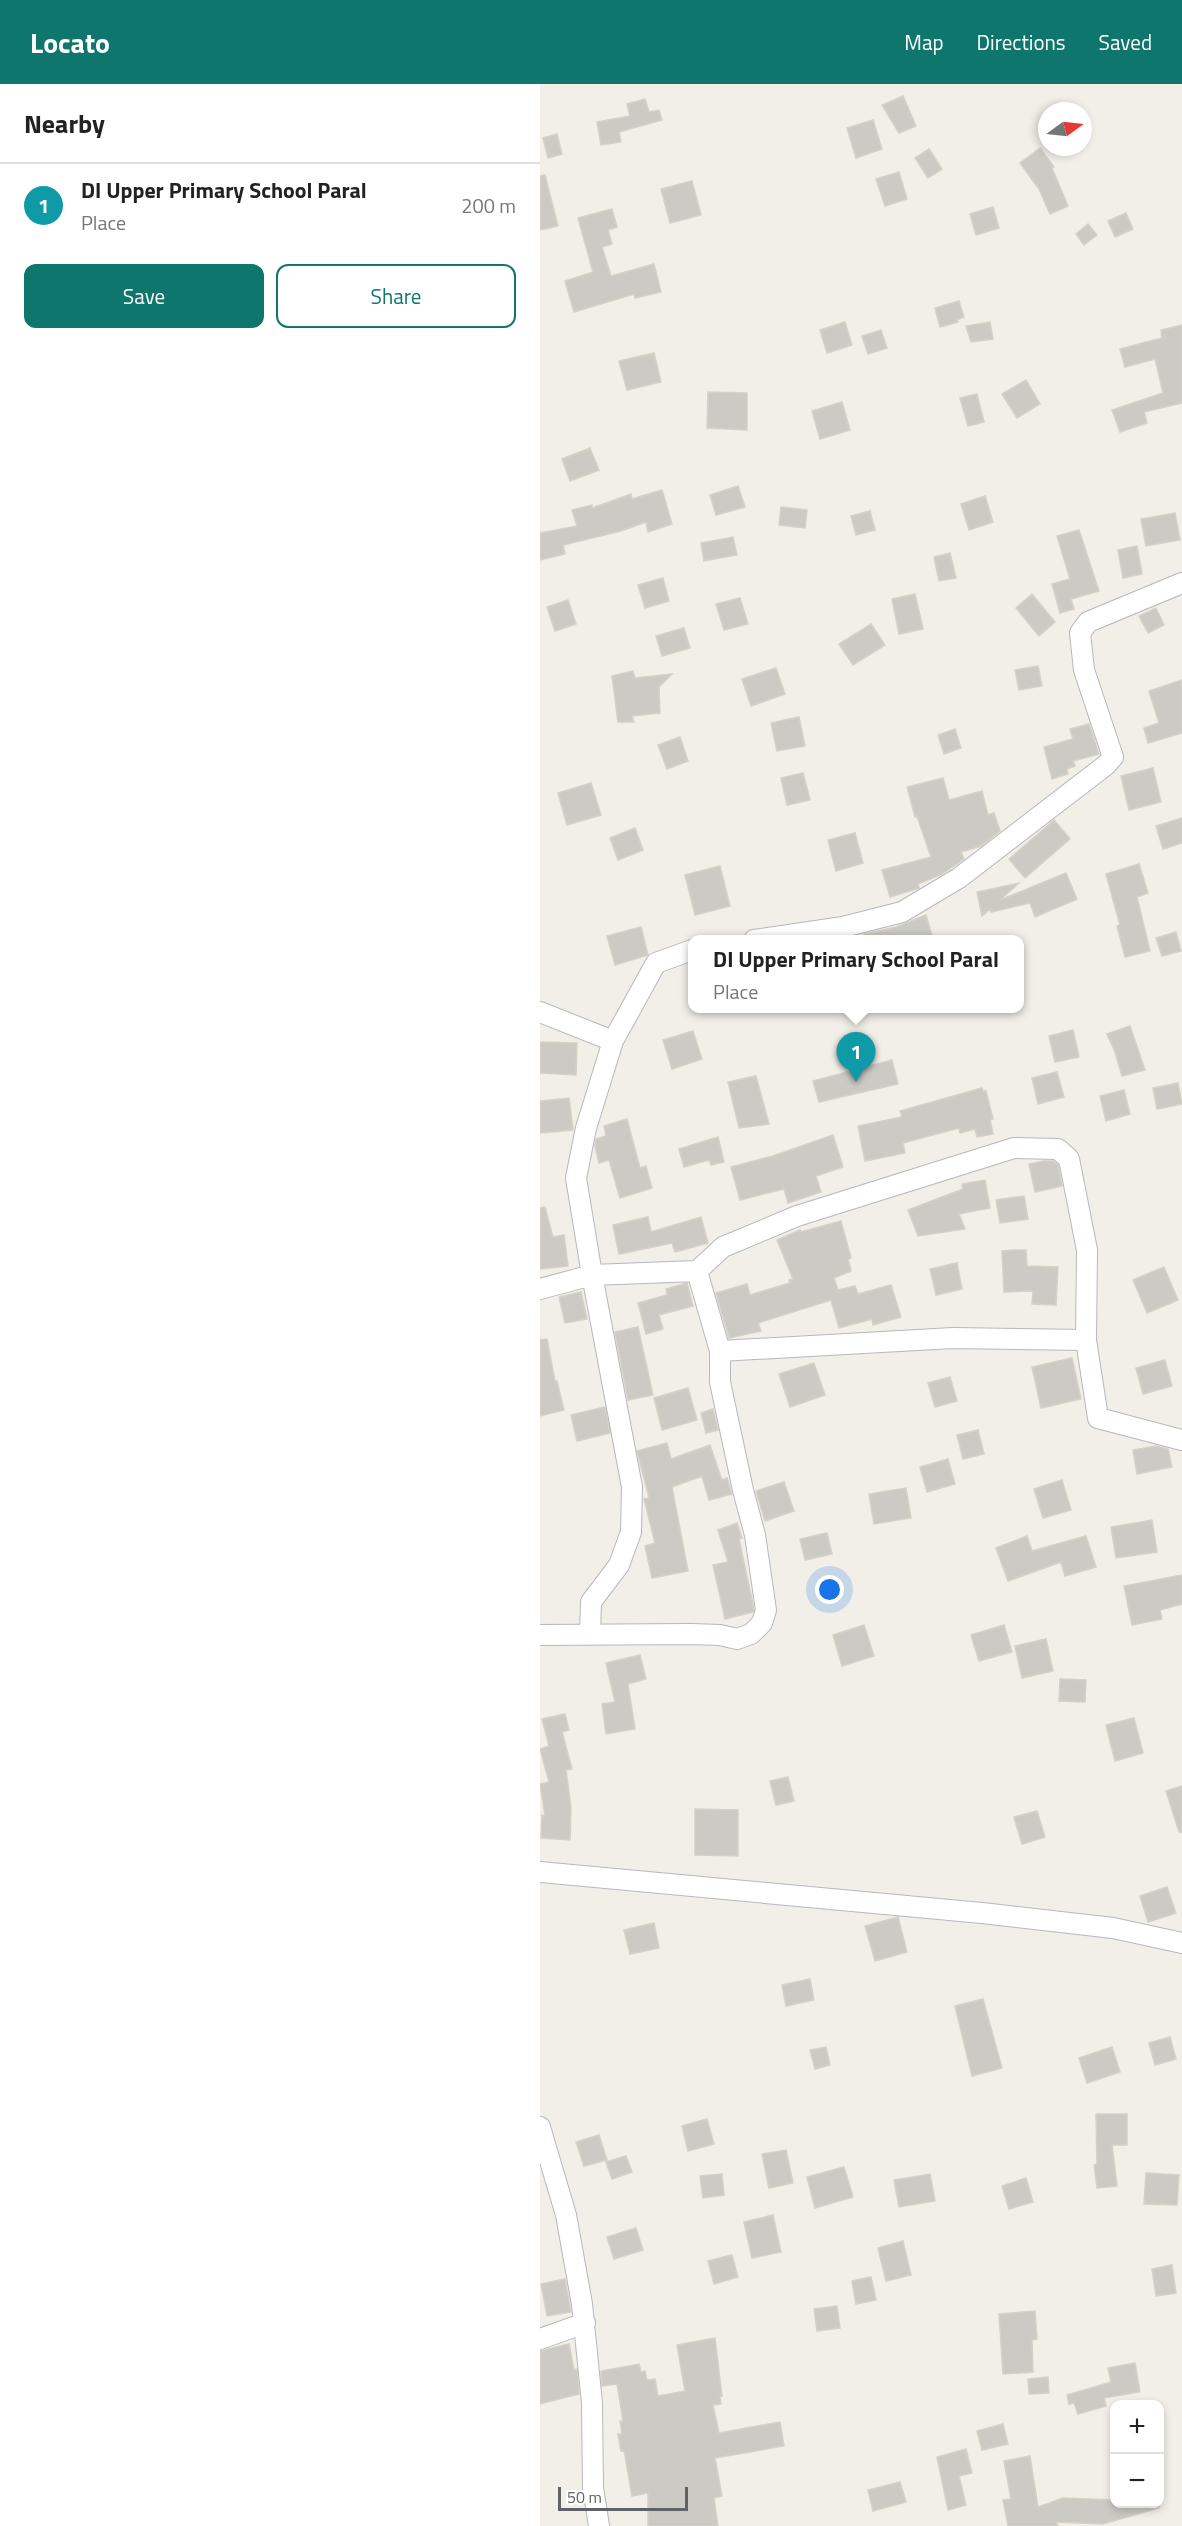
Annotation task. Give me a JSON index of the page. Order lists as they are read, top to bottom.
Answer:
{
  "scale_bar": "50 m",
  "north": "right",
  "page": {
    "header": "Locato",
    "nav": ["Map", "Directions", "Saved"],
    "heading": "Nearby",
    "list": [
      {
        "mark": "1",
        "name": "DI Upper Primary School Paral",
        "note": "Place",
        "value": "200 m"
      }
    ],
    "buttons": ["Save", "Share"],
    "popup": ["DI Upper Primary School Paral", "Place"],
    "pins": "1",
    "map_buttons": ["+", "−"],
    "scale": "50 m"
  }
}
